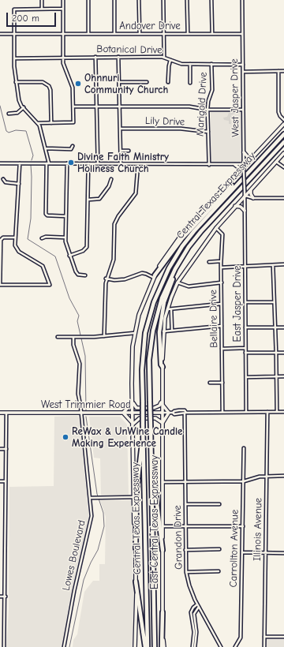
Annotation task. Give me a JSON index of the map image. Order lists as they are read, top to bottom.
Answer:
{
  "streets": {
    "highway": ["Central Texas Expressway"],
    "main road": ["West Trimmier Road", "East Central Texas Expressway"],
    "street": [
      "Andover Drive",
      "Botanical Drive",
      "West Jasper Drive",
      "Marigold Drive",
      "Lily Drive",
      "East Jasper Drive",
      "Bellaire Drive",
      "Illinois Avenue",
      "Grandon Drive",
      "Carrollton Avenue",
      "Lowes Boulevard"
    ]
  },
  "crossings": [
    ["Andover Drive", "West Jasper Drive"],
    ["Botanical Drive", "West Jasper Drive"],
    ["Botanical Drive", "Marigold Drive"],
    ["West Jasper Drive", "East Jasper Drive"],
    ["West Jasper Drive", "East Central Texas Expressway"],
    ["Marigold Drive", "Lily Drive"],
    ["East Jasper Drive", "West Trimmier Road"],
    ["East Jasper Drive", "East Central Texas Expressway"],
    ["Bellaire Drive", "West Trimmier Road"],
    ["Bellaire Drive", "East Central Texas Expressway"],
    ["West Trimmier Road", "East Central Texas Expressway"],
    ["West Trimmier Road", "Illinois Avenue"],
    ["West Trimmier Road", "Grandon Drive"],
    ["West Trimmier Road", "Lowes Boulevard"]
  ],
  "places": ["Ohnnuri Community Church", "Divine Faith Ministry Holiness Church", "ReWax & UnWine Candle Making Experience"],
  "scale_bar": "200 m"
}
